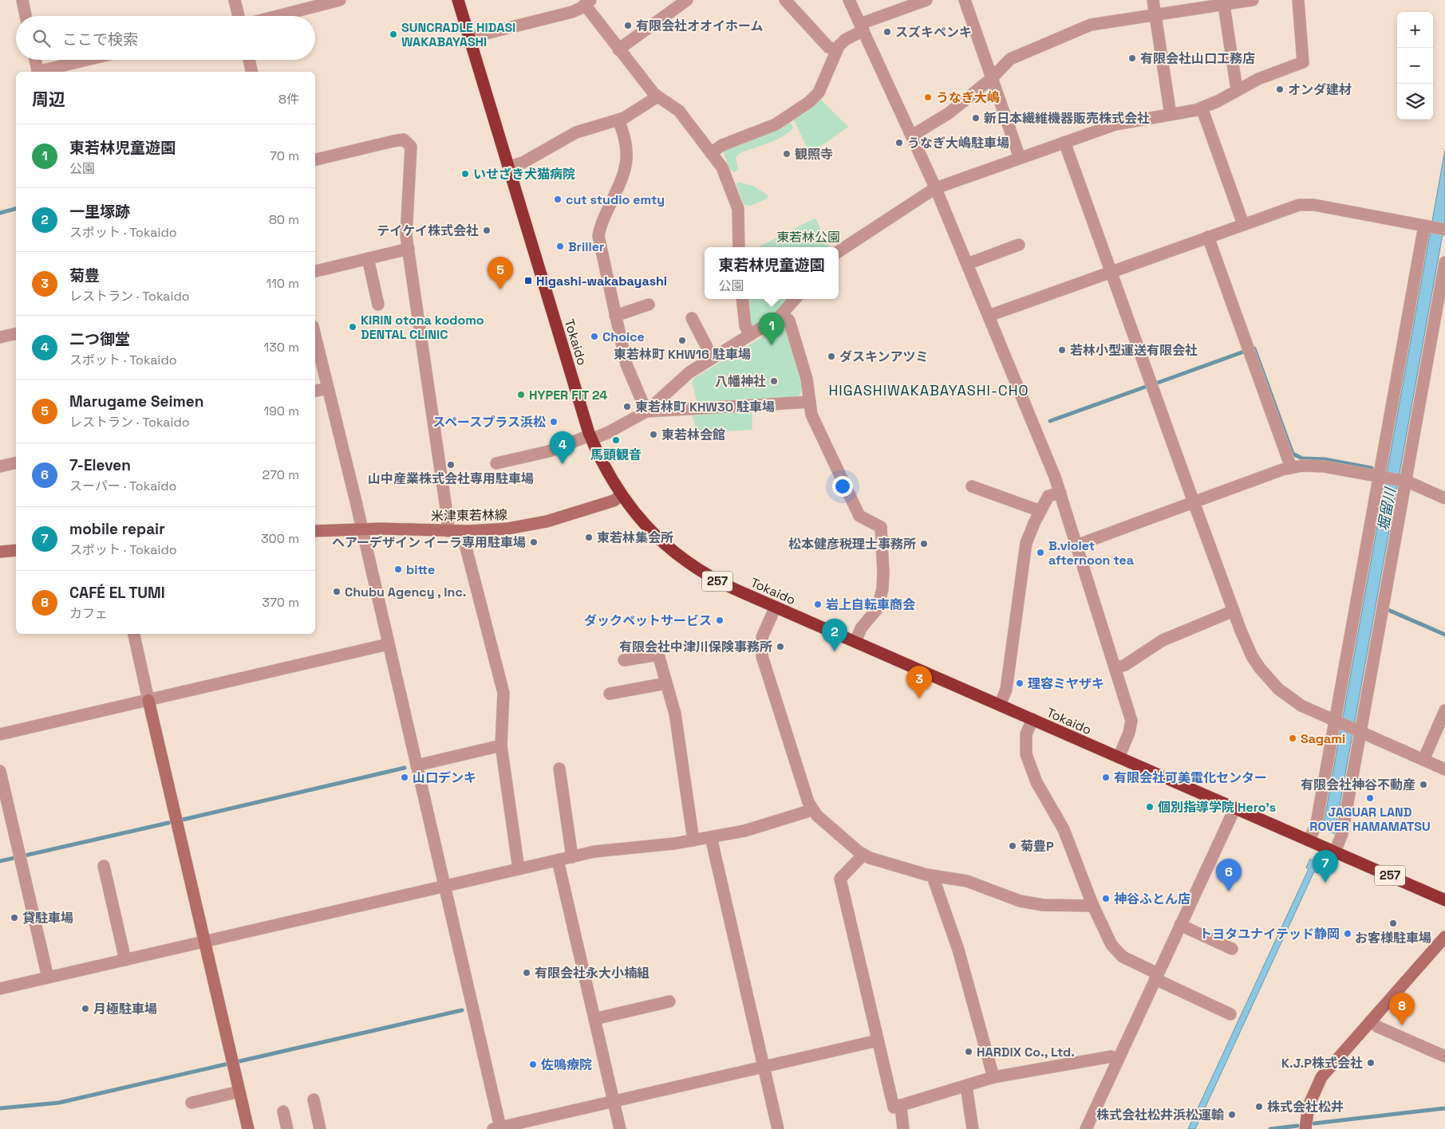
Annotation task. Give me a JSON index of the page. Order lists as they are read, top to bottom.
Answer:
{
  "streets": {
    "highway": ["Tokaido", "257"],
    "street": ["米津東若林線"]
  },
  "crossings": [
    ["Tokaido", "米津東若林線"]
  ],
  "districts": ["HIGASHIWAKABAYASHI-CHO"],
  "water": ["堀留川"],
  "parks": ["東若林公園"],
  "places": {
    "other": [
      "有限会社オオイホーム",
      "スズキペンキ",
      "SUNCRADLE HIDASI WAKABAYASHI",
      "有限会社山口工務店",
      "オンダ建材",
      "うなぎ大嶋",
      "新日本繊維機器販売株式会社",
      "うなぎ大嶋駐車場",
      "観照寺",
      "いせざき犬猫病院",
      "cut studio emty",
      "テイケイ株式会社",
      "Briller",
      "KIRIN otona kodomo DENTAL CLINIC",
      "Choice",
      "東若林町 KHW16 駐車場",
      "若林小型運送有限会社",
      "ダスキンアツミ",
      "八幡神社",
      "HYPER FIT 24",
      "東若林町 KHW30 駐車場",
      "スペースプラス浜松",
      "東若林会館",
      "馬頭観音",
      "山中産業株式会社専用駐車場",
      "東若林集会所",
      "ヘアーデザイン イーラ専用駐車場",
      "松本健彦税理士事務所",
      "B.violet afternoon tea",
      "bitte",
      "Chubu Agency , Inc.",
      "岩上自転車商会",
      "ダックペットサービス",
      "有限会社中津川保険事務所",
      "理容ミヤザキ",
      "Sagami",
      "山口デンキ",
      "有限会社可美電化センター",
      "有限会社神谷不動産",
      "JAGUAR LAND ROVER HAMAMATSU",
      "個別指導学院 Hero's",
      "菊豊P",
      "神谷ふとん店",
      "貸駐車場",
      "お客様駐車場",
      "トヨタユナイテッド静岡",
      "有限会社永大小楠組",
      "月極駐車場",
      "HARDIX Co., Ltd.",
      "K.J.P株式会社",
      "佐鳴療院",
      "株式会社松井",
      "株式会社松井浜松運輸"
    ],
    "transit": ["Higashi-wakabayashi"]
  },
  "page": {
    "map_buttons": ["+", "−"],
    "search": "ここで検索",
    "heading": ["周辺", "8件"],
    "list": [
      {
        "mark": "1",
        "name": "東若林児童遊園",
        "note": "公園",
        "value": "70 m"
      },
      {
        "mark": "2",
        "name": "一里塚跡",
        "note": "スポット · Tokaido",
        "value": "80 m"
      },
      {
        "mark": "3",
        "name": "菊豊",
        "note": "レストラン · Tokaido",
        "value": "110 m"
      },
      {
        "mark": "4",
        "name": "二つ御堂",
        "note": "スポット · Tokaido",
        "value": "130 m"
      },
      {
        "mark": "5",
        "name": "Marugame Seimen",
        "note": "レストラン · Tokaido",
        "value": "190 m"
      },
      {
        "mark": "6",
        "name": "7-Eleven",
        "note": "スーパー · Tokaido",
        "value": "270 m"
      },
      {
        "mark": "7",
        "name": "mobile repair",
        "note": "スポット · Tokaido",
        "value": "300 m"
      },
      {
        "mark": "8",
        "name": "CAFÉ EL TUMI",
        "note": "カフェ",
        "value": "370 m"
      }
    ],
    "popup": ["東若林児童遊園", "公園"],
    "pins": [
      "5",
      "1",
      "4",
      "2",
      "3",
      "7",
      "6",
      "8"
    ]
  }
}
